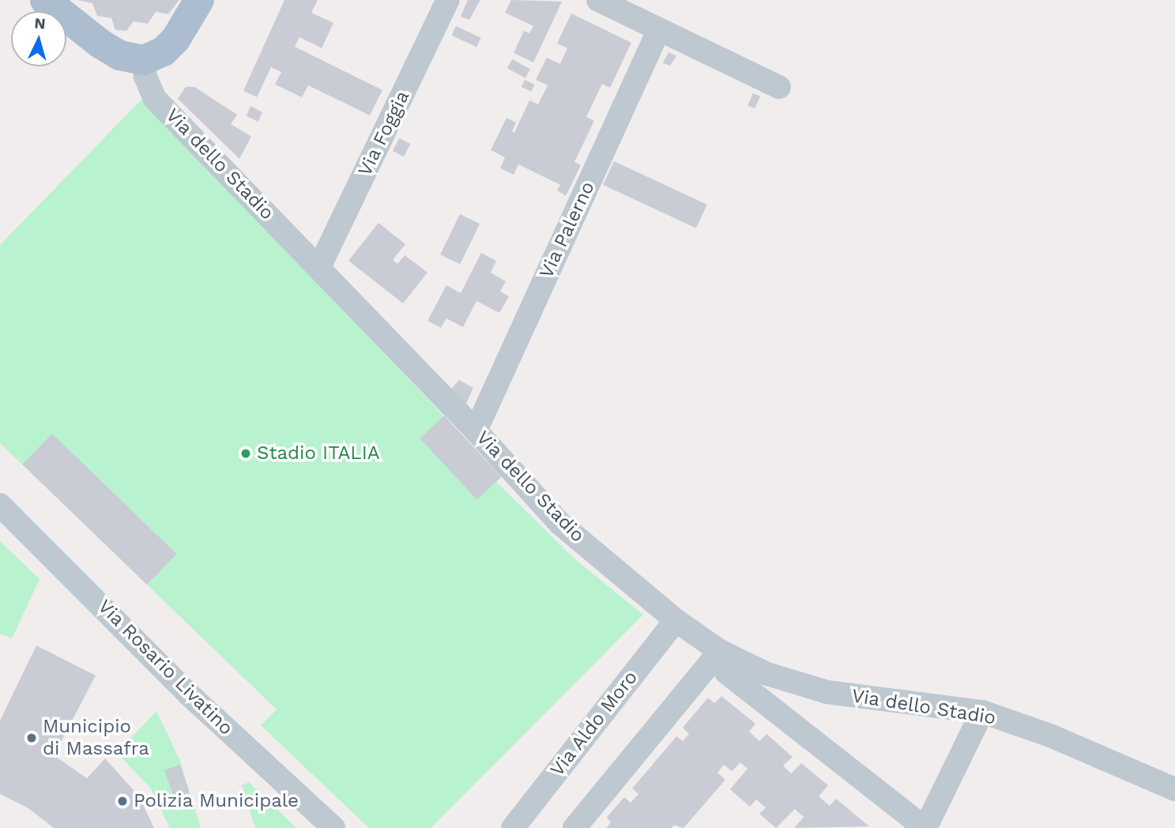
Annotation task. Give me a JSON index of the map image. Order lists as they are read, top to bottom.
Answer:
{
  "streets": {
    "street": [
      "Via Foggia",
      "Via dello Stadio",
      "Via Palerno",
      "Via Rosario Livatino",
      "Via Aldo Moro"
    ]
  },
  "crossings": [
    ["Via Foggia", "Via dello Stadio"],
    ["Via dello Stadio", "Via Palerno"],
    ["Via dello Stadio", "Via Aldo Moro"]
  ],
  "places": ["Stadio ITALIA", "Municipio di Massafra", "Polizia Municipale"],
  "north": "top"
}
